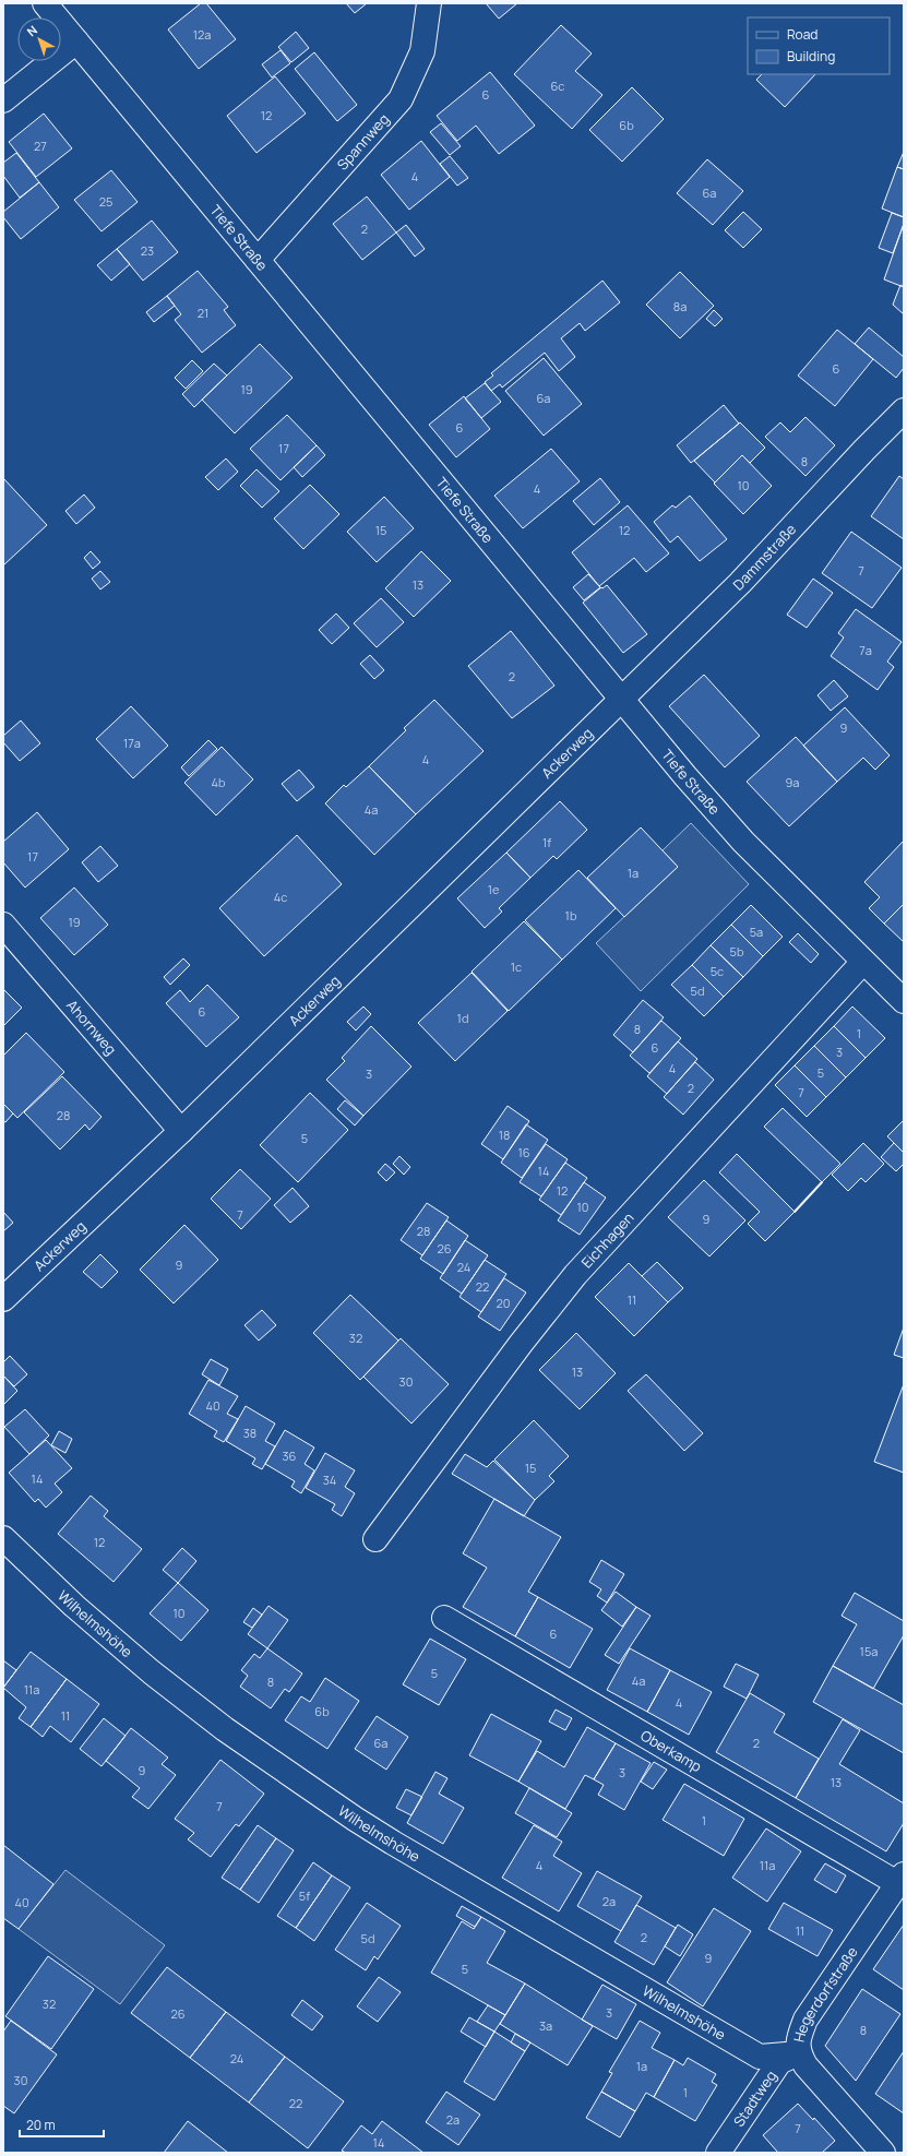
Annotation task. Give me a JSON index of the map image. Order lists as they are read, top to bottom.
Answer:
{
  "streets": {
    "street": [
      "Spannweg",
      "Tiefe Straße",
      "Dammstraße",
      "Ackerweg",
      "Ahornweg",
      "Eichhagen",
      "Wilhelmshöhe",
      "Oberkamp",
      "Hegerdorfstraße",
      "Stadtweg"
    ]
  },
  "crossings": [
    ["Spannweg", "Tiefe Straße"],
    ["Tiefe Straße", "Dammstraße"],
    ["Tiefe Straße", "Ackerweg"],
    ["Tiefe Straße", "Eichhagen"],
    ["Dammstraße", "Ackerweg"],
    ["Ackerweg", "Ahornweg"],
    ["Wilhelmshöhe", "Hegerdorfstraße"],
    ["Wilhelmshöhe", "Stadtweg"],
    ["Oberkamp", "Hegerdorfstraße"],
    ["Hegerdorfstraße", "Stadtweg"]
  ],
  "house_numbers": [
    "12a",
    "6c",
    "6",
    "12",
    "6b",
    "27",
    "4",
    "6a",
    "25",
    "2",
    "23",
    "8a",
    "21",
    "6",
    "19",
    "6a",
    "6",
    "17",
    "8",
    "10",
    "4",
    "15",
    "12",
    "7",
    "13",
    "7a",
    "2",
    "9",
    "17a",
    "4",
    "4b",
    "9a",
    "4a",
    "1f",
    "17",
    "1a",
    "1e",
    "4c",
    "1b",
    "19",
    "5a",
    "5b",
    "1c",
    "5c",
    "5d",
    "6",
    "1d",
    "8",
    "1",
    "6",
    "3",
    "4",
    "5",
    "3",
    "2",
    "7",
    "28",
    "18",
    "5",
    "16",
    "14",
    "12",
    "10",
    "7",
    "9",
    "28",
    "26",
    "9",
    "24",
    "22",
    "11",
    "20",
    "32",
    "13",
    "30",
    "40",
    "38",
    "36",
    "15",
    "14",
    "34",
    "12",
    "10",
    "6",
    "15a",
    "5",
    "4a",
    "8",
    "11a",
    "4",
    "6b",
    "11",
    "6a",
    "2",
    "9",
    "3",
    "13",
    "7",
    "1",
    "4",
    "11a",
    "5f",
    "2a",
    "40",
    "11",
    "2",
    "5d",
    "9",
    "5",
    "32",
    "3",
    "26",
    "3a",
    "8",
    "24",
    "1a",
    "30",
    "1",
    "22",
    "2a",
    "7",
    "14"
  ],
  "legend": ["Road", "Building"],
  "scale_bar": "20 m",
  "north": "top left"
}
